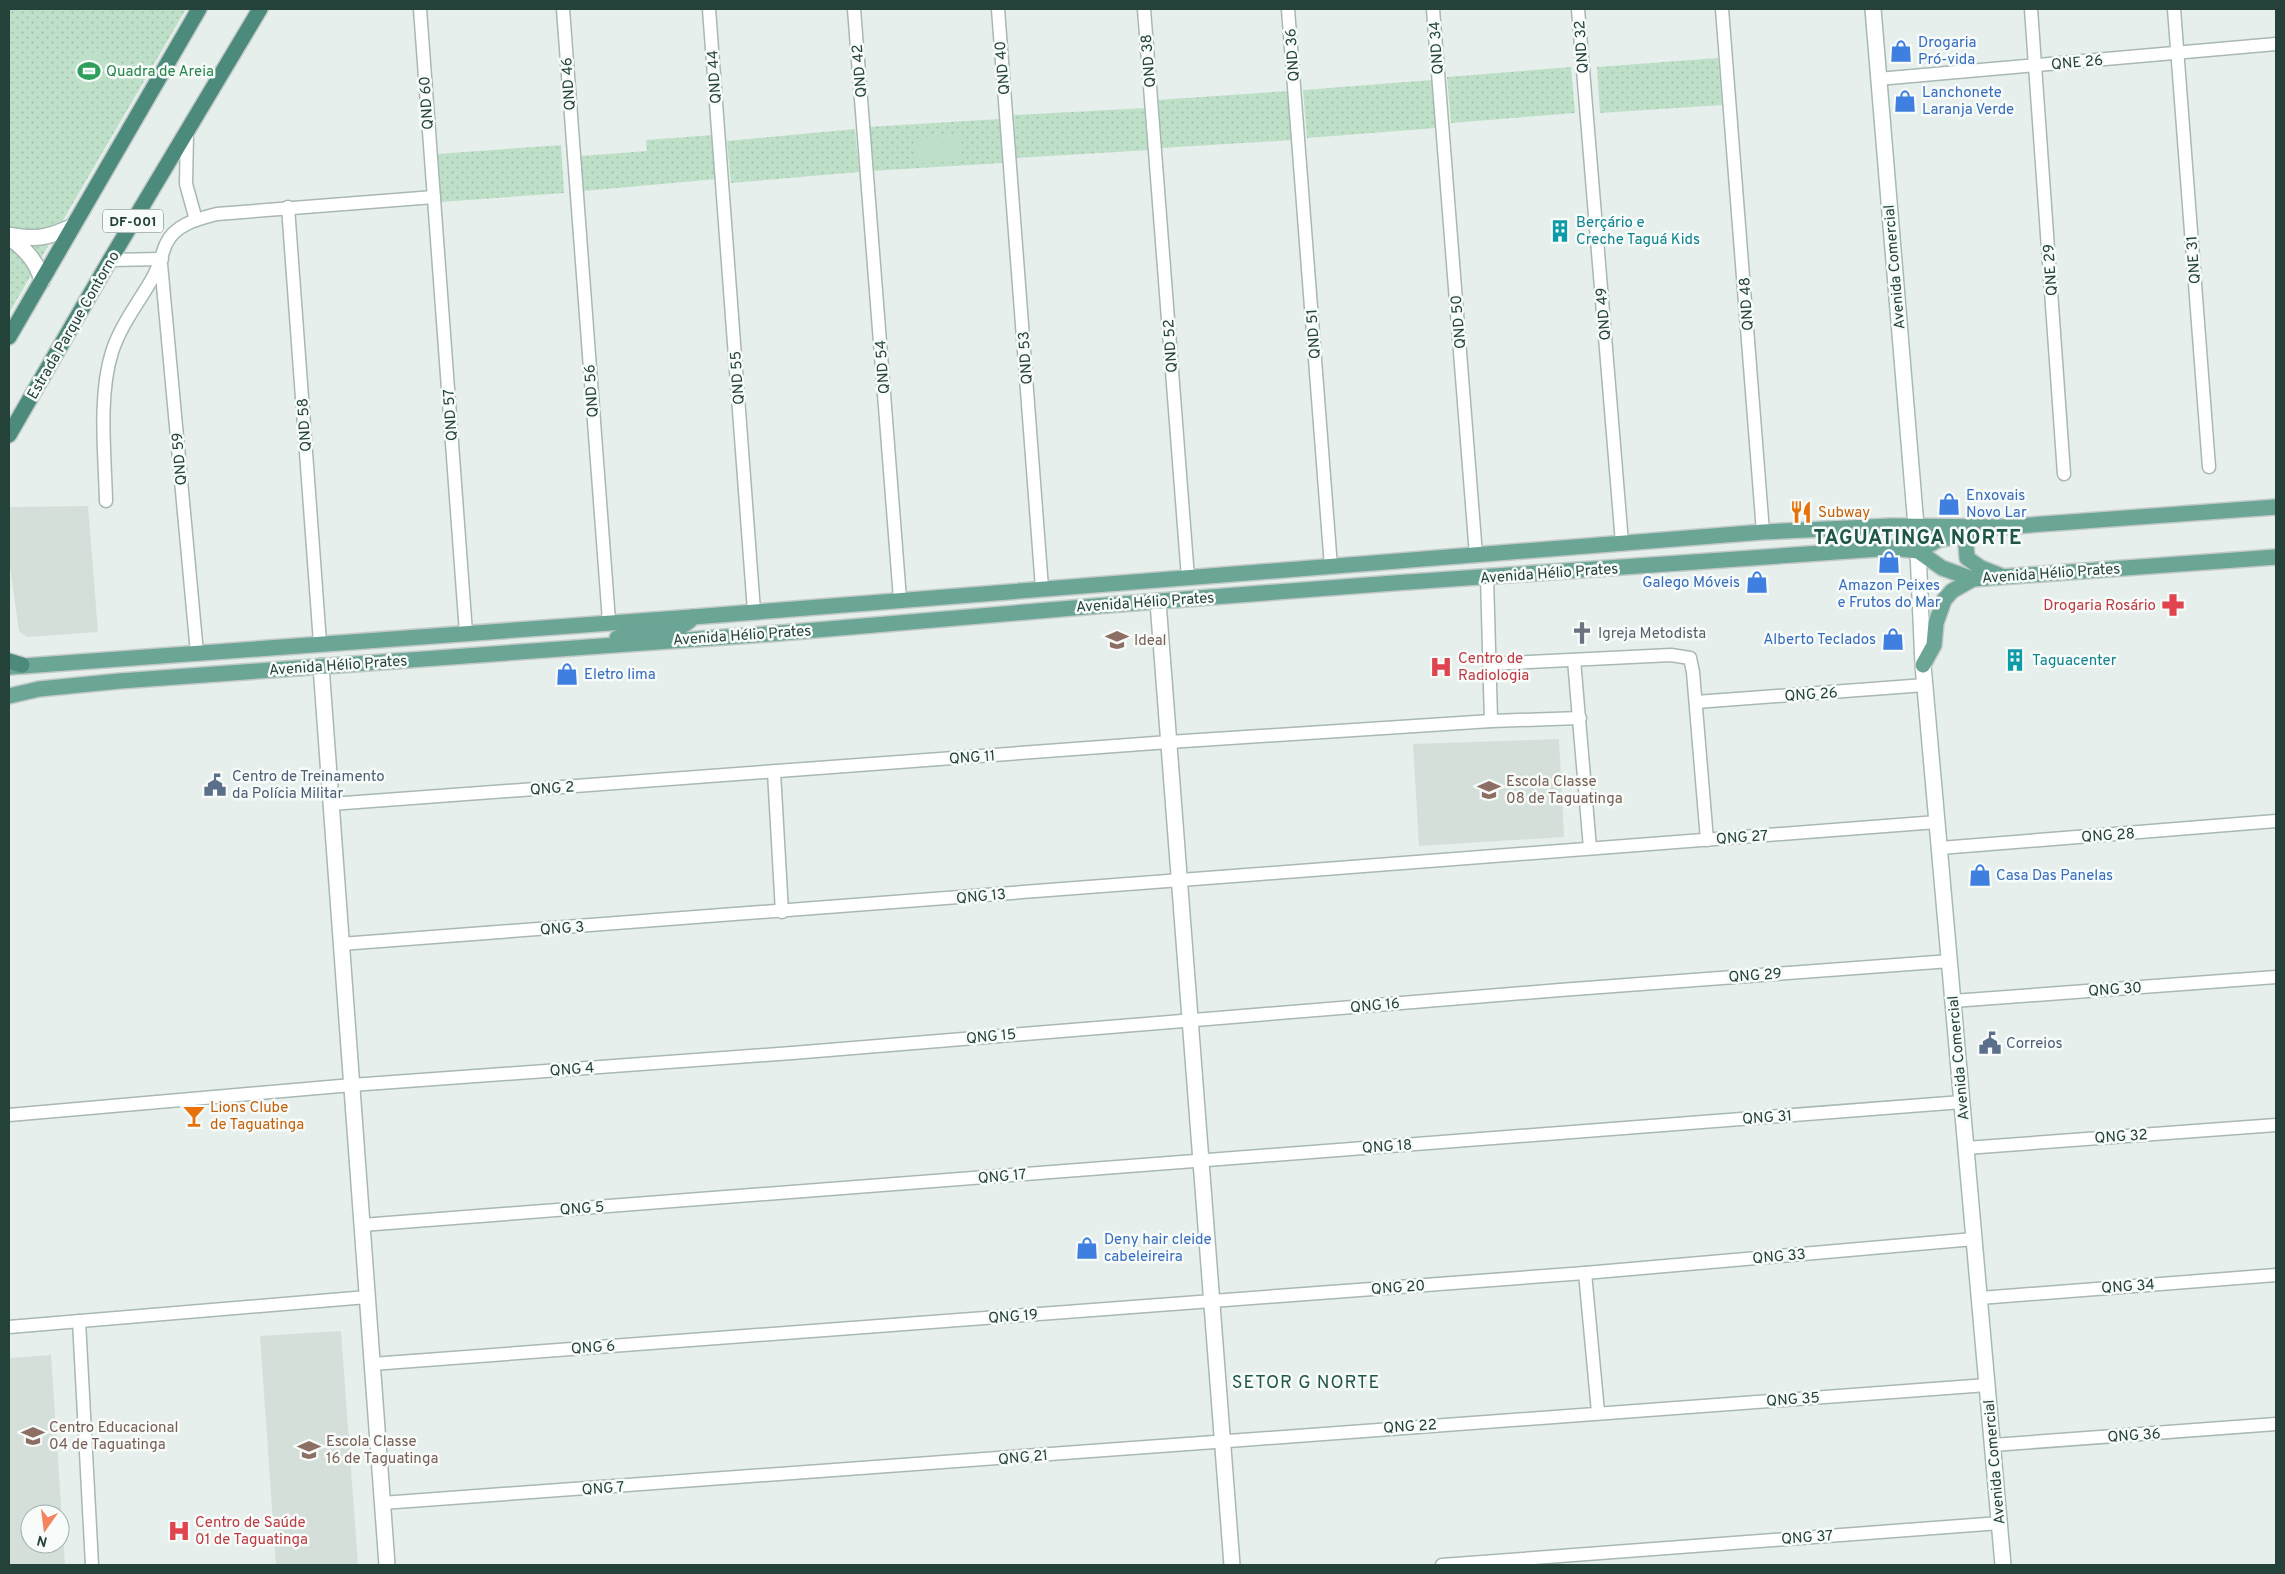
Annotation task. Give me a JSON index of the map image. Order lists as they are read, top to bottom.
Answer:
{
  "streets": {
    "highway": ["DF-001", "Estrada Parque Contorno"],
    "main road": ["Avenida Hélio Prates"],
    "street": [
      "QND 32",
      "QND 34",
      "QND 36",
      "QND 38",
      "QNE 26",
      "QND 40",
      "QND 42",
      "QND 44",
      "QND 46",
      "QND 60",
      "QNE 31",
      "Avenida Comercial",
      "QNE 29",
      "QND 48",
      "QND 49",
      "QND 50",
      "QND 51",
      "QND 52",
      "QND 53",
      "QND 54",
      "QND 55",
      "QND 56",
      "QND 57",
      "QND 58",
      "QND 59",
      "QNG 26",
      "QNG 11",
      "QNG 2",
      "QNG 28",
      "QNG 27",
      "QNG 13",
      "QNG 3",
      "QNG 29",
      "QNG 30",
      "QNG 16",
      "QNG 15",
      "QNG 4",
      "QNG 31",
      "QNG 32",
      "QNG 18",
      "QNG 17",
      "QNG 5",
      "QNG 33",
      "QNG 34",
      "QNG 20",
      "QNG 19",
      "QNG 6",
      "QNG 35",
      "QNG 22",
      "QNG 36",
      "QNG 21",
      "QNG 7",
      "QNG 37"
    ]
  },
  "crossings": [
    ["QND 32", "QND 49"],
    ["QND 34", "QND 50"],
    ["QND 36", "QND 51"],
    ["QND 38", "QND 52"],
    ["QNE 26", "QNE 31"],
    ["QNE 26", "Avenida Comercial"],
    ["QNE 26", "QNE 29"],
    ["QND 40", "QND 53"],
    ["QND 42", "QND 54"],
    ["QND 44", "QND 55"],
    ["QND 46", "QND 56"],
    ["QND 60", "QND 57"],
    ["Avenida Comercial", "Avenida Hélio Prates"],
    ["Avenida Comercial", "QNG 26"],
    ["Avenida Comercial", "QNG 28"],
    ["Avenida Comercial", "QNG 27"],
    ["Avenida Comercial", "QNG 29"],
    ["Avenida Comercial", "QNG 30"],
    ["Avenida Comercial", "QNG 31"],
    ["Avenida Comercial", "QNG 32"],
    ["Avenida Comercial", "QNG 33"],
    ["Avenida Comercial", "QNG 34"],
    ["Avenida Comercial", "QNG 35"],
    ["Avenida Comercial", "QNG 36"],
    ["Avenida Comercial", "QNG 37"],
    ["QND 48", "Avenida Hélio Prates"],
    ["QND 49", "Avenida Hélio Prates"],
    ["QND 50", "Avenida Hélio Prates"],
    ["QND 51", "Avenida Hélio Prates"],
    ["QND 52", "Avenida Hélio Prates"],
    ["QND 53", "Avenida Hélio Prates"],
    ["QND 54", "Avenida Hélio Prates"],
    ["QND 55", "Avenida Hélio Prates"],
    ["QND 56", "Avenida Hélio Prates"],
    ["QND 57", "Avenida Hélio Prates"],
    ["QND 58", "Avenida Hélio Prates"],
    ["QND 59", "Avenida Hélio Prates"],
    ["QNG 11", "QNG 2"],
    ["QNG 27", "QNG 13"],
    ["QNG 13", "QNG 3"],
    ["QNG 29", "QNG 16"],
    ["QNG 16", "QNG 15"],
    ["QNG 15", "QNG 4"],
    ["QNG 31", "QNG 18"],
    ["QNG 18", "QNG 17"],
    ["QNG 17", "QNG 5"],
    ["QNG 33", "QNG 20"],
    ["QNG 20", "QNG 19"],
    ["QNG 19", "QNG 6"],
    ["QNG 35", "QNG 22"],
    ["QNG 22", "QNG 21"],
    ["QNG 21", "QNG 7"]
  ],
  "districts": ["TAGUATINGA NORTE", "SETOR G NORTE"],
  "places": {
    "shop": [
      "Drogaria Pró-vida",
      "Lanchonete Laranja Verde",
      "Enxovais Novo Lar",
      "Amazon Peixes e Frutos do Mar",
      "Galego Móveis",
      "Alberto Teclados",
      "Eletro lima",
      "Casa Das Panelas",
      "Deny hair cleide cabeleireira"
    ],
    "sports": ["Quadra de Areia"],
    "building": ["Berçário e Creche Taguá Kids", "Taguacenter"],
    "restaurant": ["Subway"],
    "pharmacy": ["Drogaria Rosário"],
    "church": ["Igreja Metodista"],
    "school or university": [
      "Ideal",
      "Escola Classe 08 de Taguatinga",
      "Centro Educacional 04 de Taguatinga",
      "Escola Classe 16 de Taguatinga"
    ],
    "hospital": ["Centro de Radiologia", "Centro de Saúde 01 de Taguatinga"],
    "public building": ["Centro de Treinamento da Polícia Militar", "Correios"],
    "bar": ["Lions Clube de Taguatinga"]
  },
  "north": "bottom"
}
